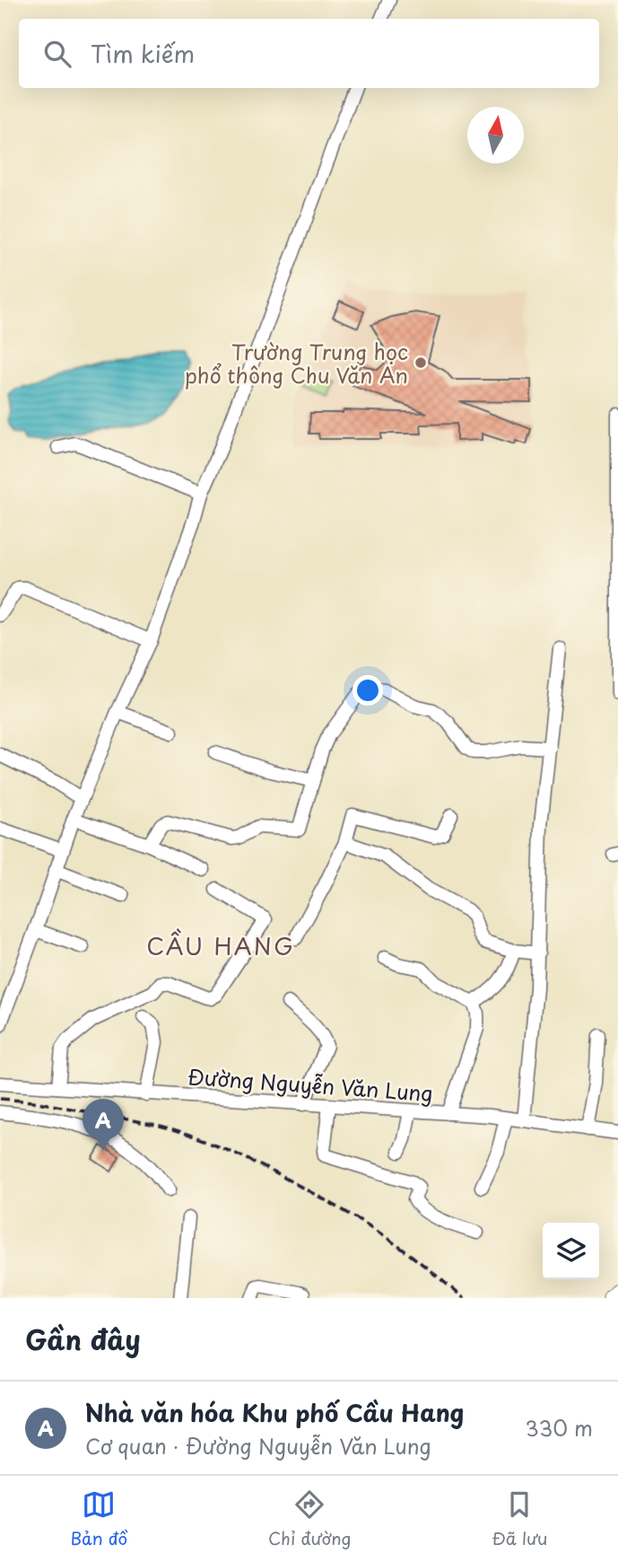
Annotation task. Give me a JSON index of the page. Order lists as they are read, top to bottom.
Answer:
{
  "streets": {
    "street": ["Đường Nguyễn Văn Lung"]
  },
  "districts": ["CẦU HANG"],
  "places": ["Trường Trung học phổ thông Chu Văn An"],
  "north": "top",
  "page": {
    "search": "Tìm kiếm",
    "pins": "A",
    "heading": "Gần đây",
    "list": [
      {
        "mark": "A",
        "name": "Nhà văn hóa Khu phố Cầu Hang",
        "note": "Cơ quan · Đường Nguyễn Văn Lung",
        "value": "330 m"
      }
    ],
    "nav": ["Bản đồ", "Chỉ đường", "Đã lưu"]
  }
}
